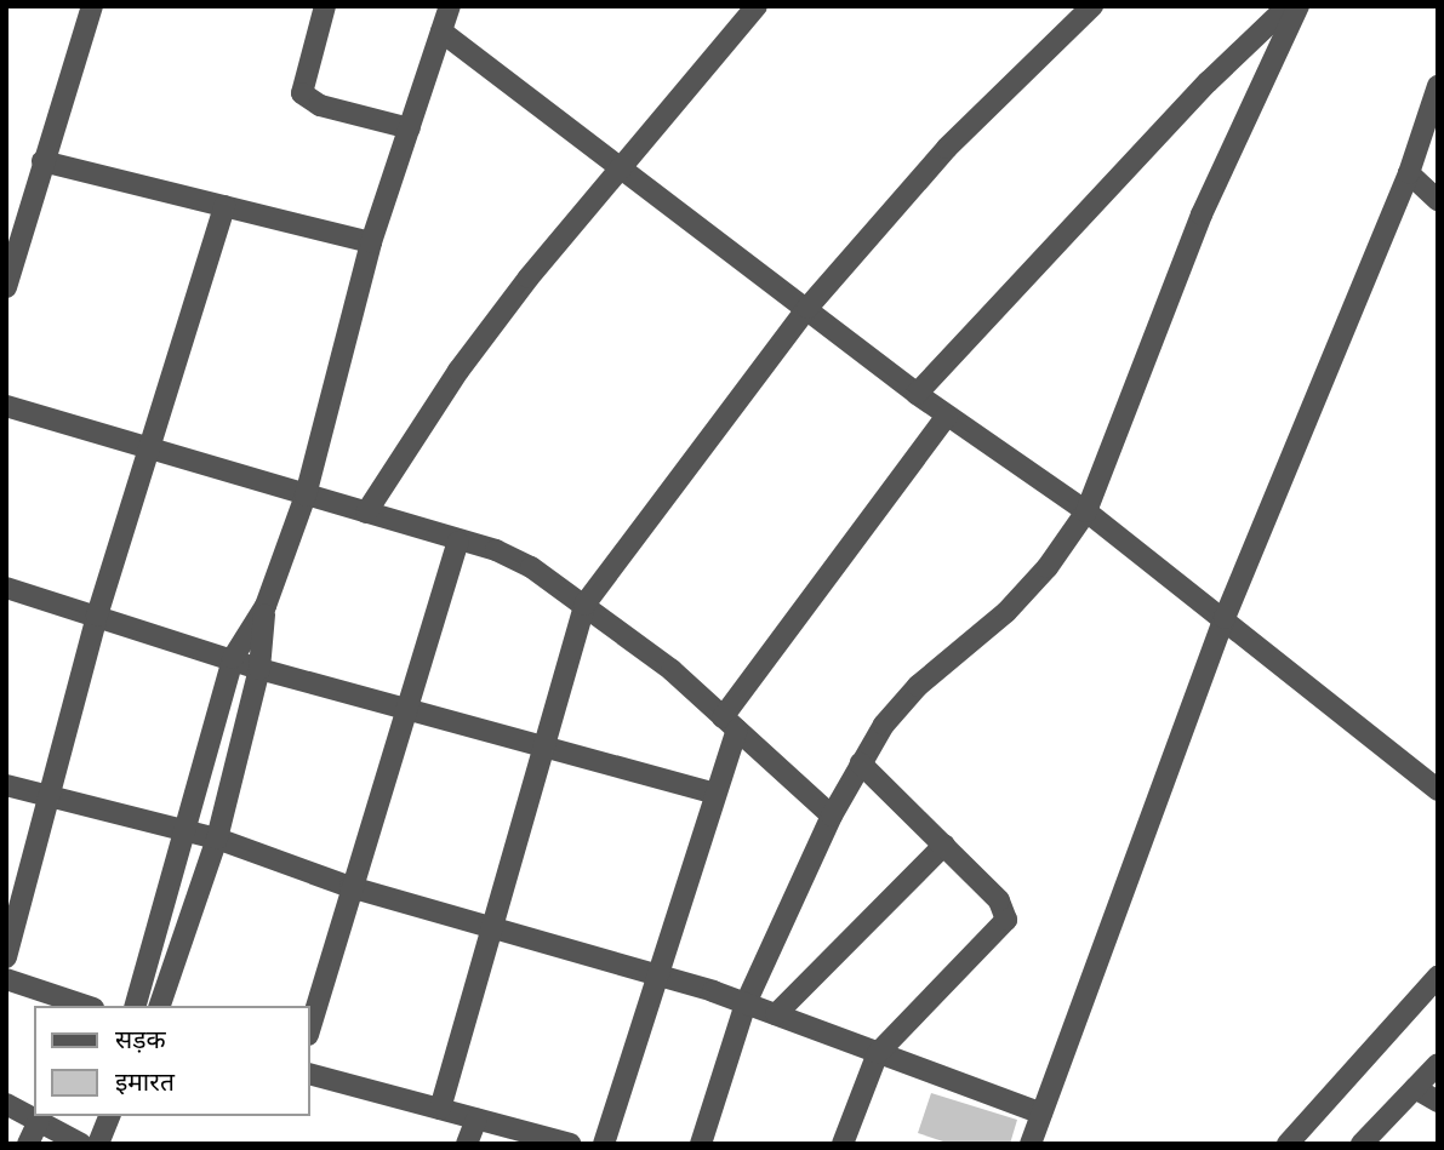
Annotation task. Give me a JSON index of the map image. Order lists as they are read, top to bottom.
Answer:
{
  "legend": ["सड़क", "इमारत"]
}
